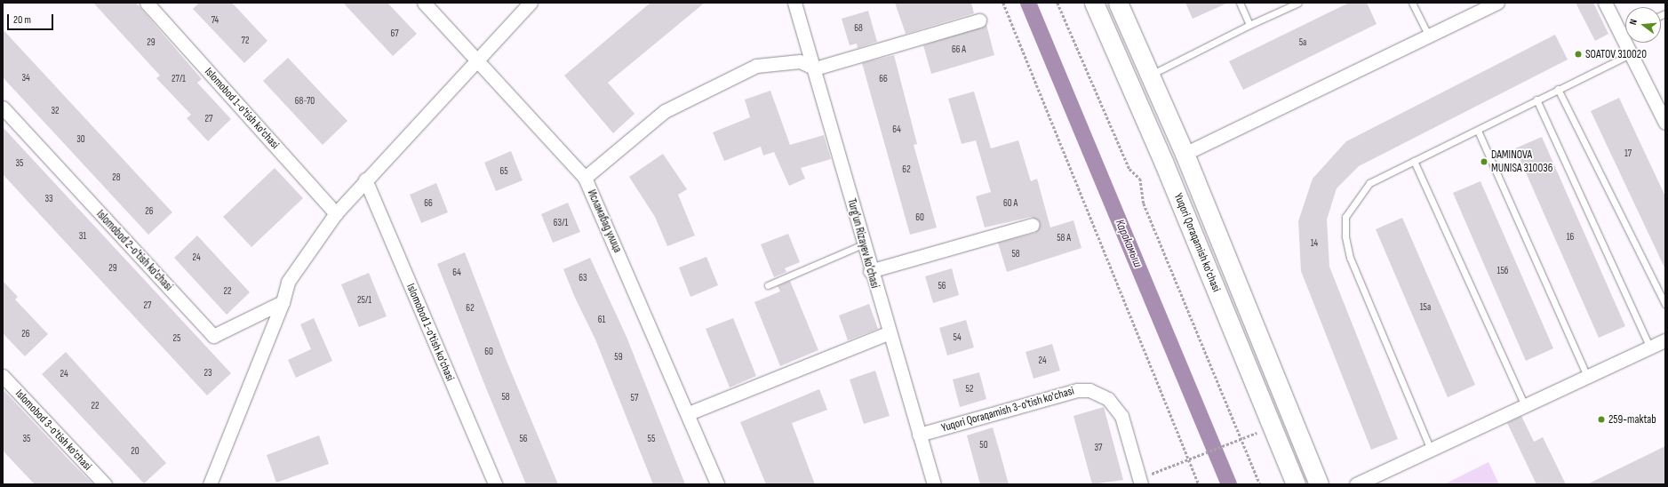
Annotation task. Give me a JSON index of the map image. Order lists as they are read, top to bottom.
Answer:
{
  "streets": {
    "main road": ["Yuqori Qoraqamish ko'chasi"],
    "street": [
      "Islomobod 1-o'tish ko'chasi",
      "Исламабад улица",
      "Turg'un Rizayev ko'chasi",
      "Islomobod 2-o'tish ko'chasi",
      "Yuqori Qoraqamish 3-o'tish ko'chasi",
      "Islomobod 3-o'tish ko'chasi"
    ]
  },
  "crossings": [
    ["Turg'un Rizayev ko'chasi", "Yuqori Qoraqamish 3-o'tish ko'chasi"]
  ],
  "water": ["Каракамыш"],
  "places": ["SOATOV 310020", "DAMINOVA MUNISA 310036", "259-maktab"],
  "house_numbers": [
    "74",
    "68",
    "67",
    "72",
    "29",
    "5а",
    "66 А",
    "34",
    "27/1",
    "66",
    "68-70",
    "32",
    "27",
    "64",
    "30",
    "17",
    "35",
    "62",
    "65",
    "28",
    "33",
    "66",
    "60 A",
    "26",
    "60",
    "63/1",
    "31",
    "16",
    "58 A",
    "14",
    "58",
    "24",
    "29",
    "15б",
    "64",
    "63",
    "56",
    "22",
    "25/1",
    "27",
    "15a",
    "62",
    "61",
    "26",
    "54",
    "25",
    "60",
    "59",
    "24",
    "23",
    "24",
    "52",
    "58",
    "57",
    "22",
    "35",
    "56",
    "55",
    "50",
    "37",
    "20"
  ],
  "scale_bar": "20 m",
  "north": "left"
}
